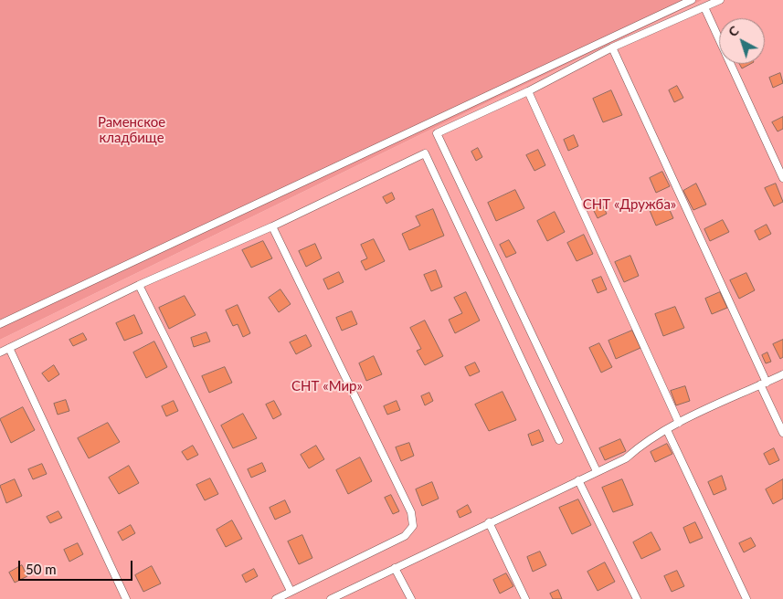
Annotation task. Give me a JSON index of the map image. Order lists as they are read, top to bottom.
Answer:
{
  "parks": ["Раменское кладбище", "СНТ «Дружба»", "СНТ «Мир»"],
  "scale_bar": "50 m",
  "north": "top left"
}
